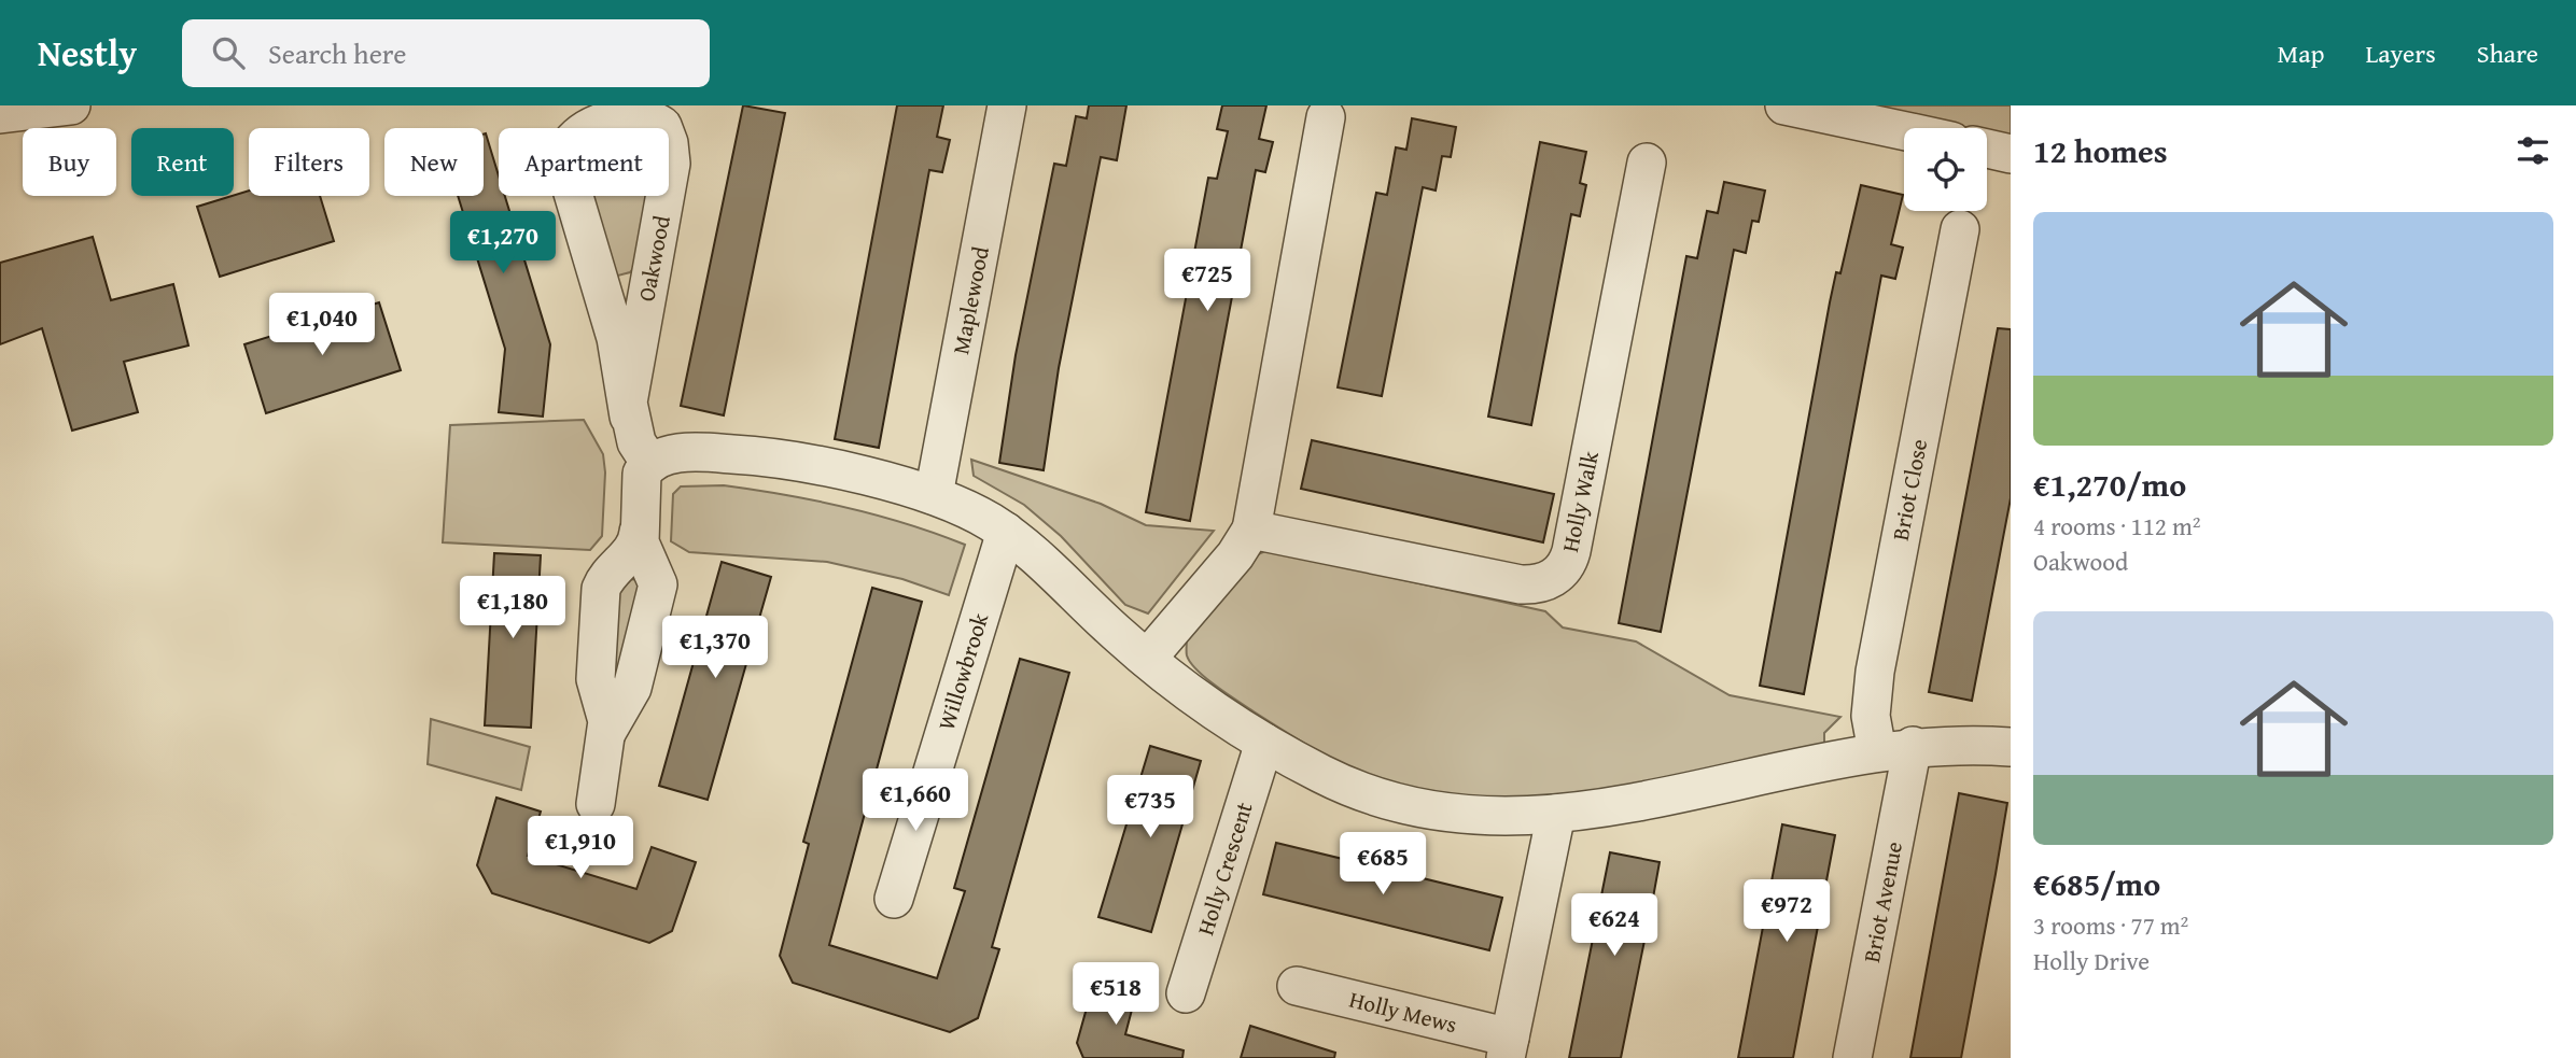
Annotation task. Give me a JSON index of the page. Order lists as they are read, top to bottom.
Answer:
{
  "streets": {
    "street": [
      "Oakwood",
      "Maplewood",
      "Briot Close",
      "Holly Walk",
      "Willowbrook",
      "Holly Crescent",
      "Briot Avenue",
      "Holly Mews"
    ]
  },
  "crossings": [
    ["Briot Close", "Briot Avenue"]
  ],
  "page": {
    "header": "Nestly",
    "search": "Search here",
    "nav": ["Map", "Layers", "Share"],
    "heading": "12 homes",
    "chip": [
      "Buy",
      "Rent",
      "Filters",
      "New",
      "Apartment"
    ],
    "list": [
      {
        "name": "€1,270/mo",
        "note": "4 rooms · 112 m² · Oakwood"
      },
      {
        "name": "€685/mo",
        "note": "3 rooms · 77 m² · Holly Drive"
      }
    ],
    "price": [
      "€1,270",
      "€725",
      "€1,040",
      "€1,180",
      "€1,370",
      "€1,660",
      "€735",
      "€1,910",
      "€685",
      "€972",
      "€624",
      "€518"
    ]
  }
}
